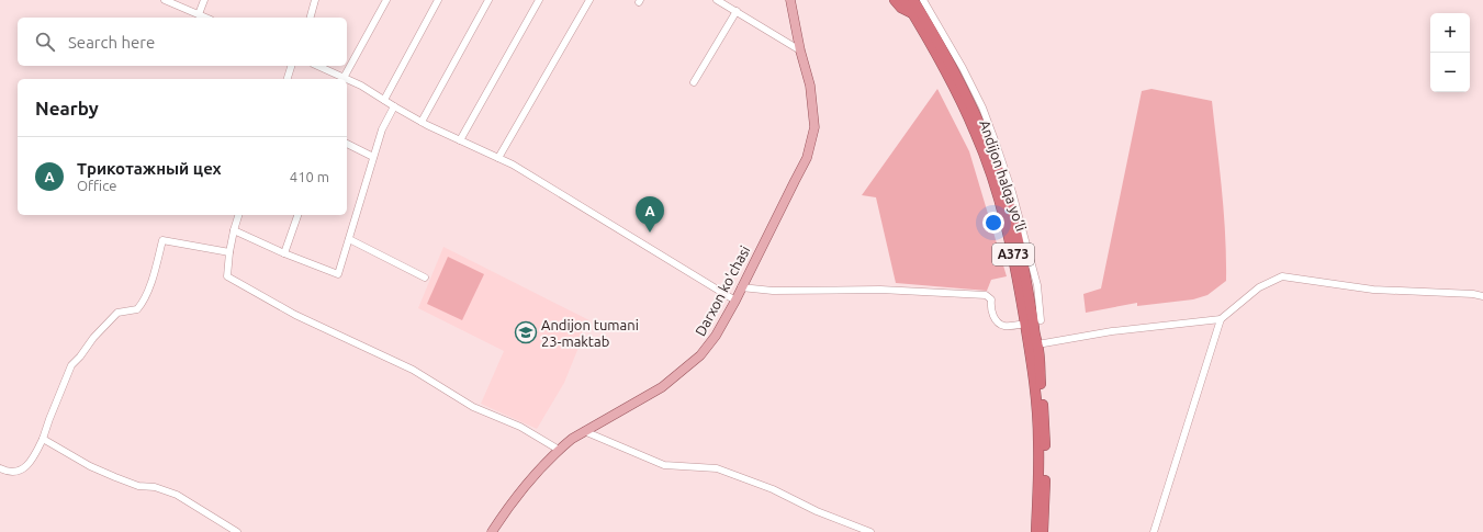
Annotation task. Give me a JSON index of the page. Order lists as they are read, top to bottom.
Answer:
{
  "streets": {
    "highway": ["Andijon halqa yo‘li", "A373"],
    "main road": ["Darxon ko'chasi"]
  },
  "places": {
    "school or university": ["Andijon tumani 23-maktab"]
  },
  "page": {
    "map_buttons": ["+", "−"],
    "search": "Search here",
    "heading": "Nearby",
    "list": [
      {
        "mark": "A",
        "name": "Трикотажный цех",
        "note": "Office",
        "value": "410 m"
      }
    ],
    "pins": "A"
  }
}
